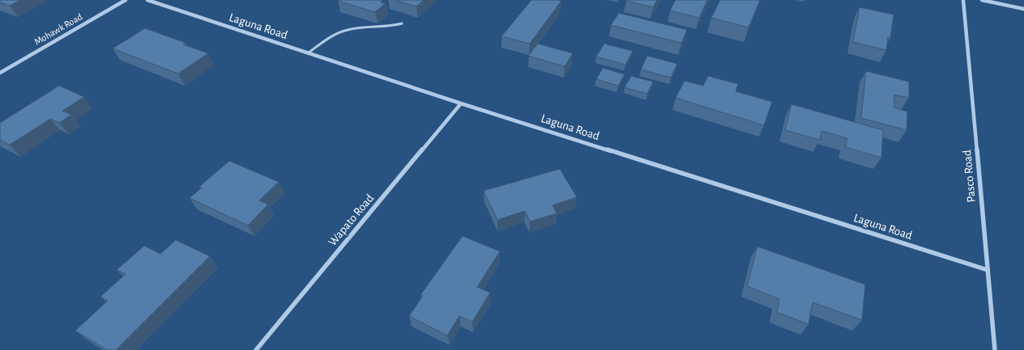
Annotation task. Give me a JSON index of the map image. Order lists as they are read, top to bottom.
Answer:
{
  "streets": {
    "street": [
      "Laguna Road",
      "Mohawk Road",
      "Pasco Road",
      "Wapato Road"
    ]
  },
  "crossings": [
    ["Laguna Road", "Pasco Road"],
    ["Laguna Road", "Wapato Road"]
  ]
}
